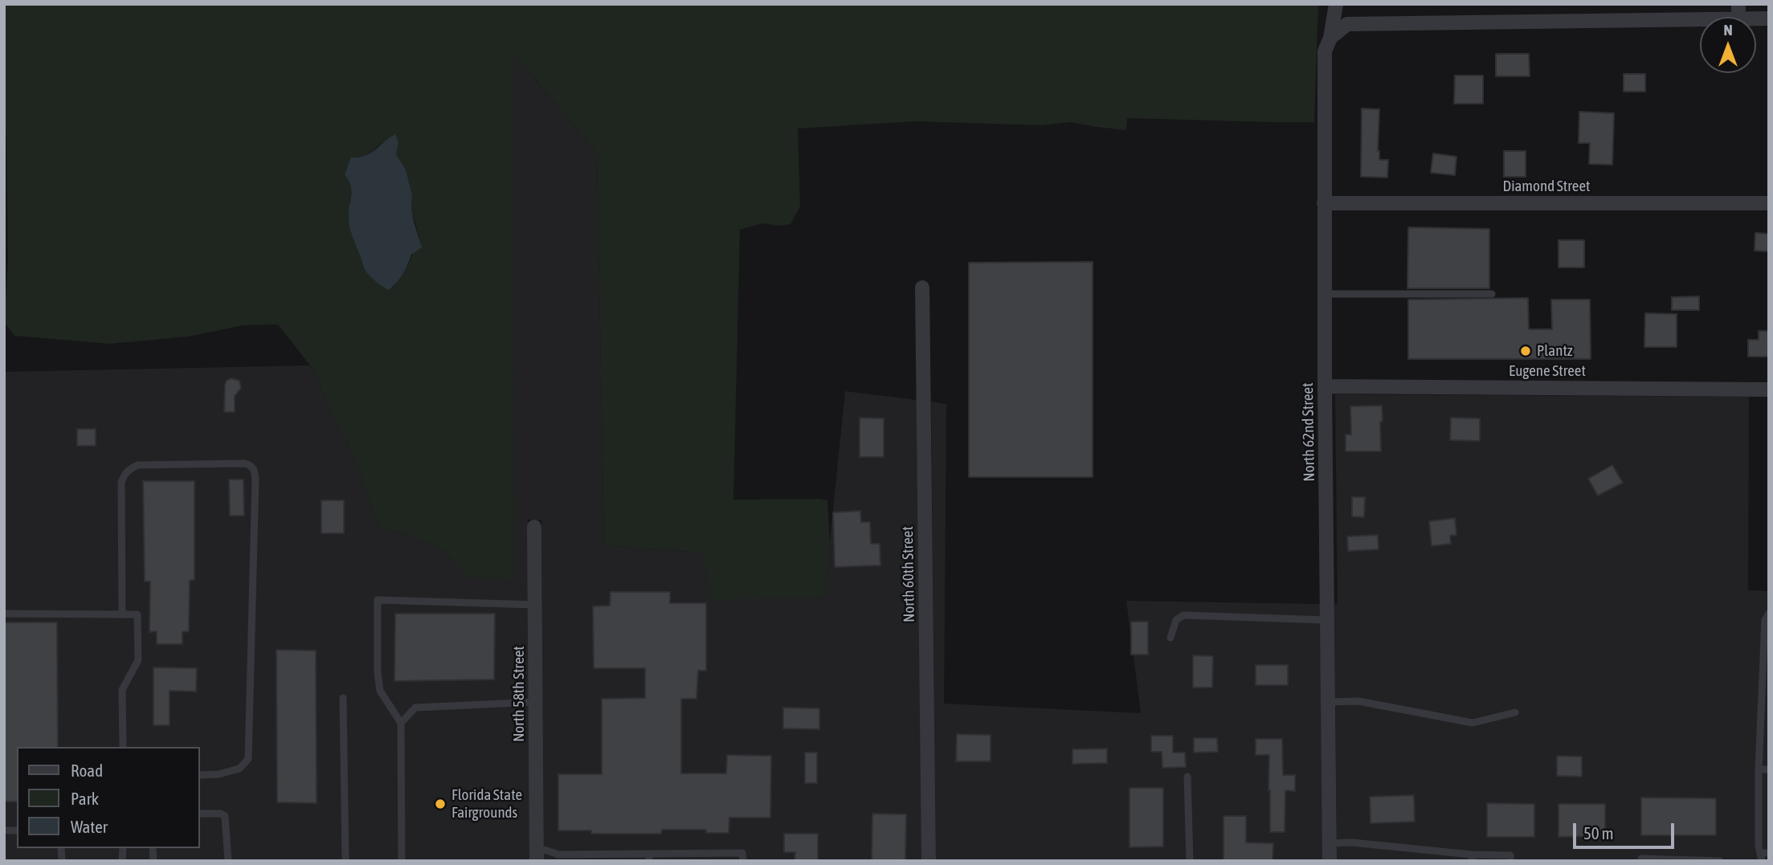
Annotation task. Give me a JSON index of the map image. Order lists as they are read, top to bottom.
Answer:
{
  "streets": {
    "street": [
      "Diamond Street",
      "Eugene Street",
      "North 62nd Street",
      "North 60th Street",
      "North 58th Street"
    ]
  },
  "crossings": [
    ["Diamond Street", "North 62nd Street"],
    ["Eugene Street", "North 62nd Street"]
  ],
  "places": ["Plantz", "Florida State Fairgrounds"],
  "legend": ["Road", "Park", "Water"],
  "scale_bar": "50 m",
  "north": "top"
}
